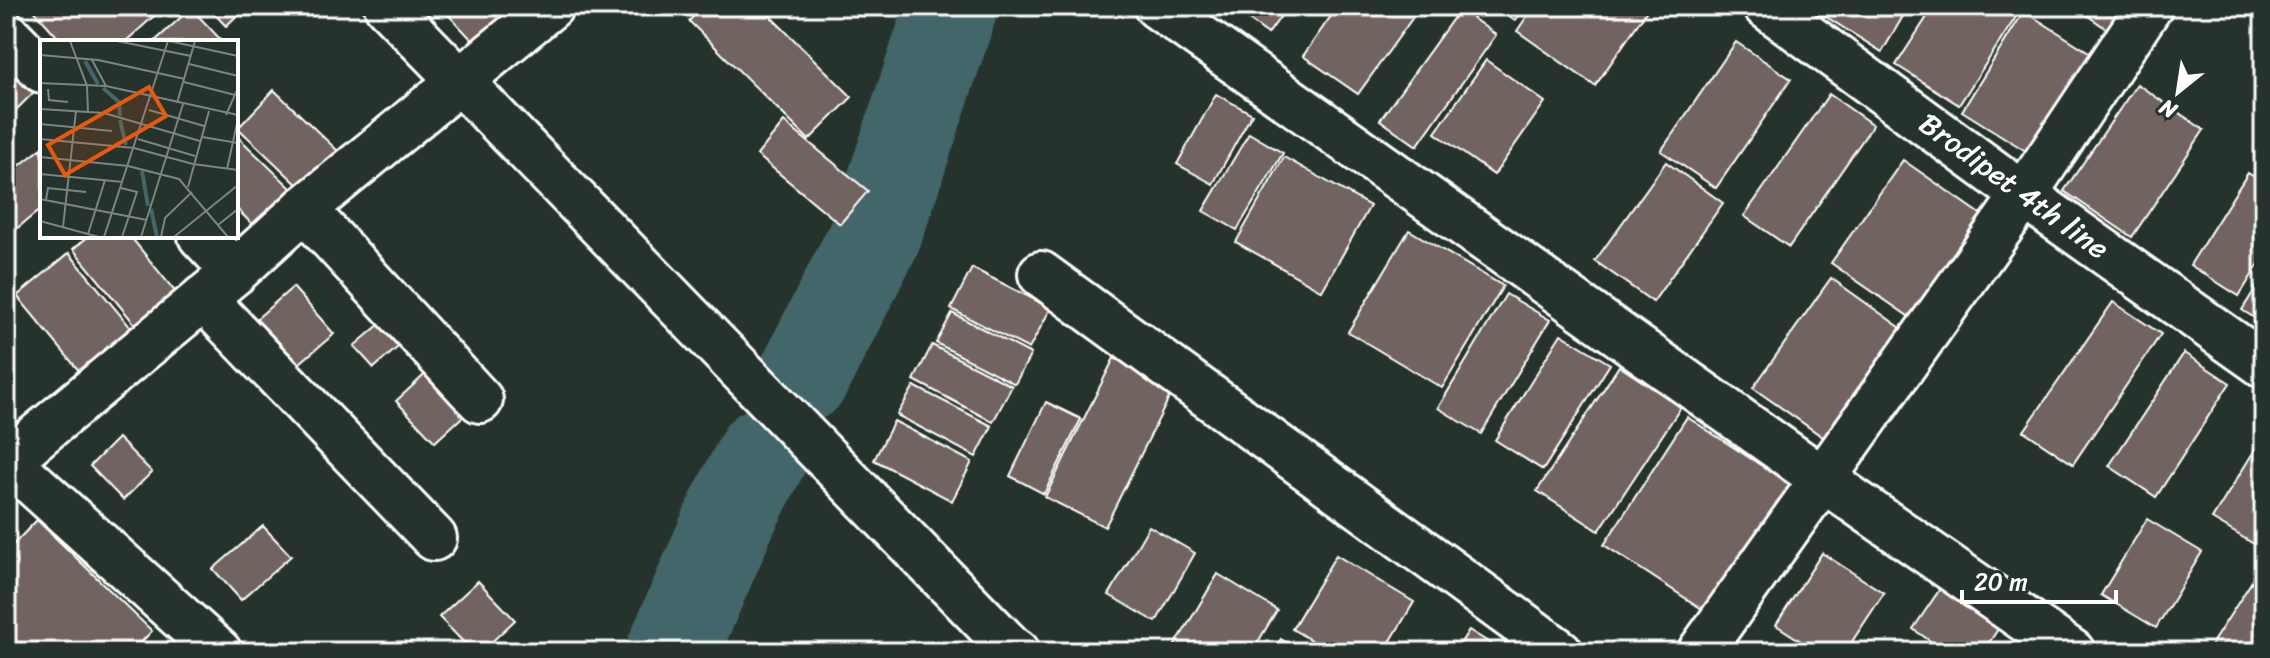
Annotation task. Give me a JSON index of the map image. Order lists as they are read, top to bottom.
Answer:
{
  "streets": {
    "street": ["Brodipet 4th line"]
  },
  "scale_bar": "20 m",
  "north": "bottom left"
}
